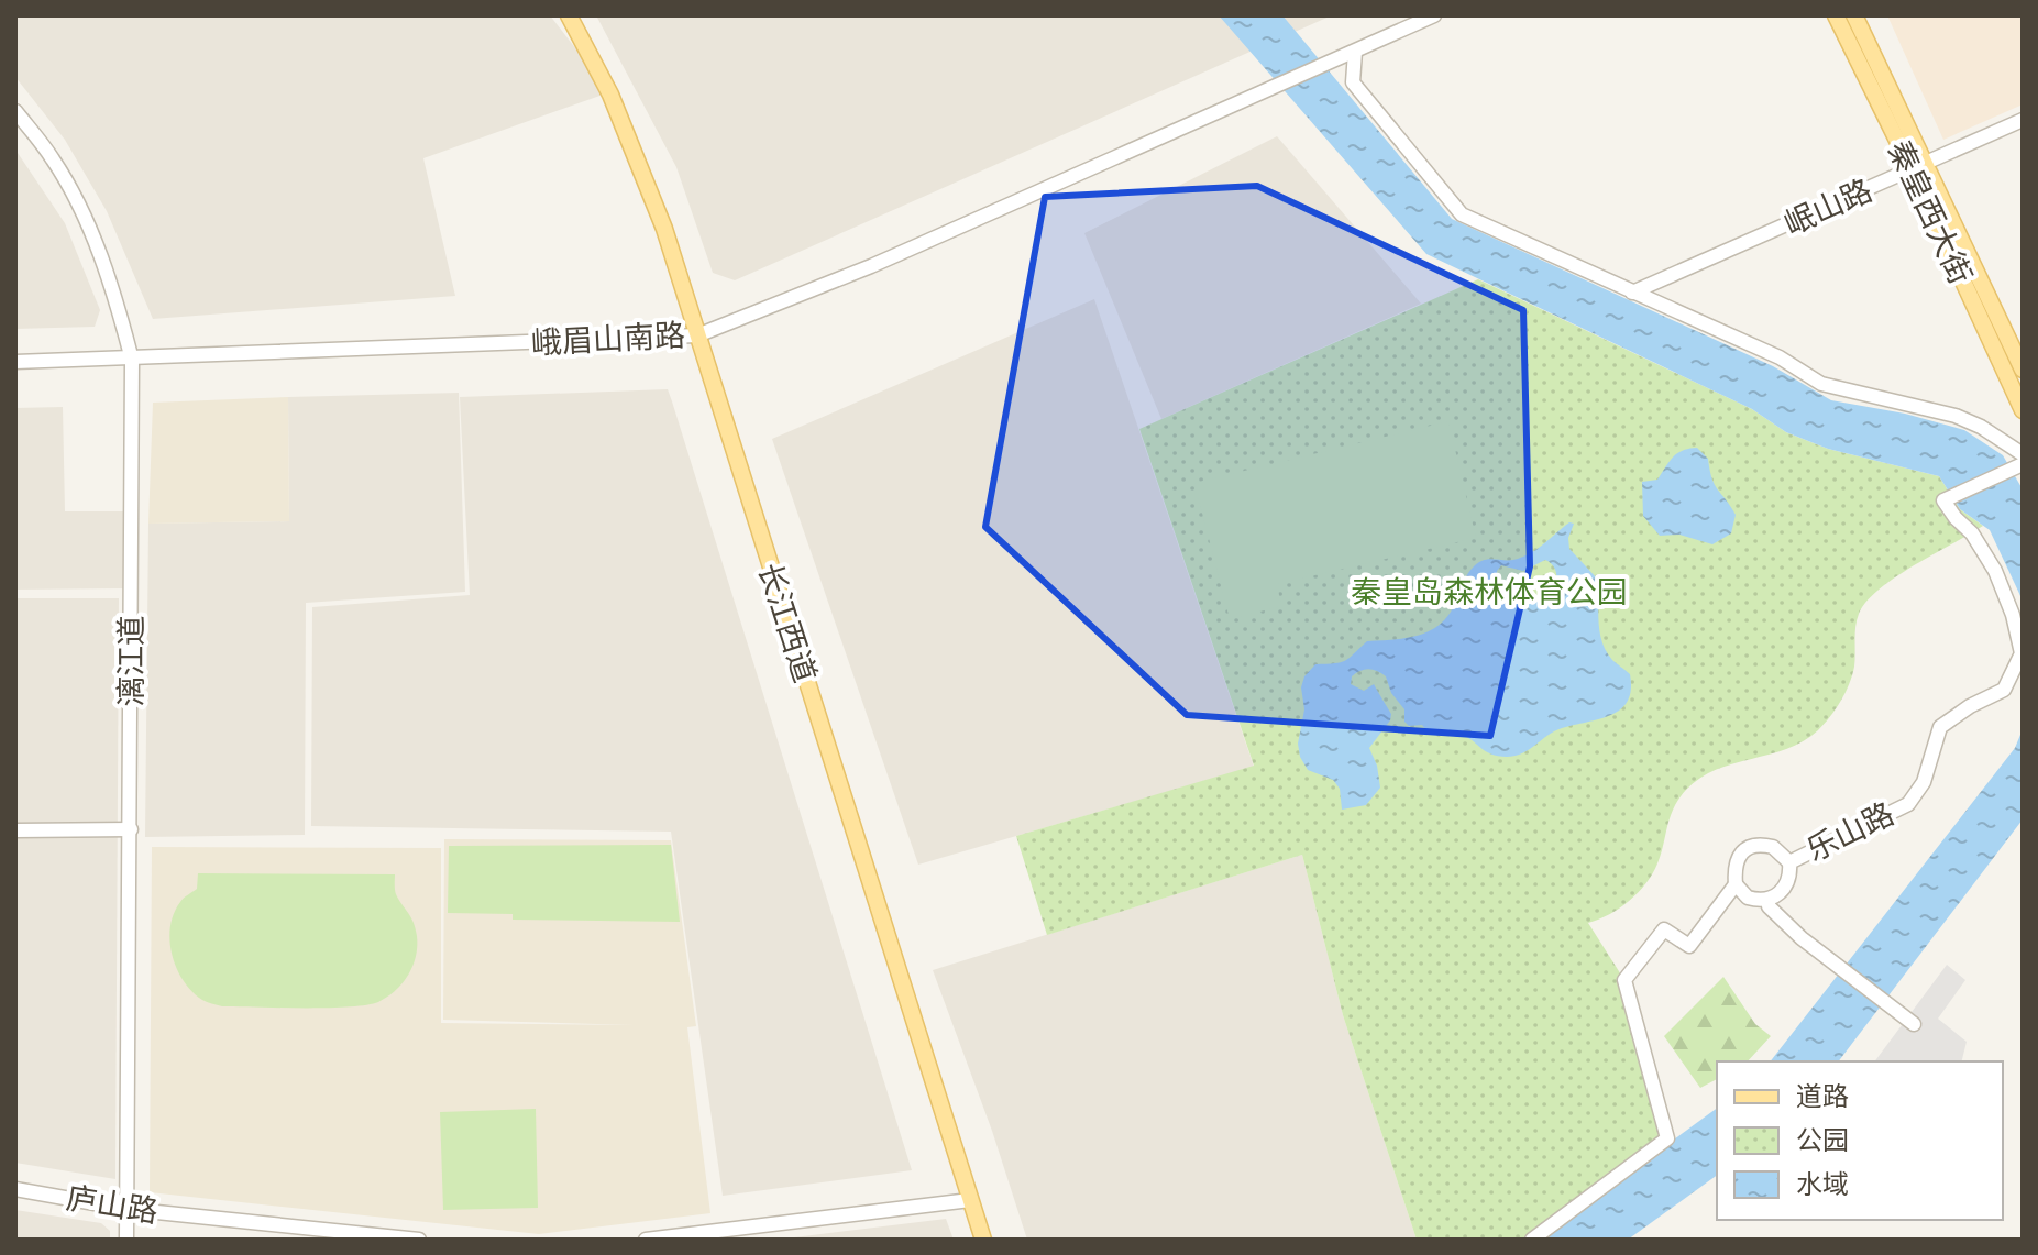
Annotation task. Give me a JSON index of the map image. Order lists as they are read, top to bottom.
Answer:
{
  "streets": {
    "main road": ["秦皇西大街", "长江西道"],
    "street": [
      "岷山路",
      "峨眉山南路",
      "漓江道",
      "乐山路",
      "庐山路"
    ]
  },
  "crossings": [
    ["岷山路", "秦皇西大街"],
    ["峨眉山南路", "长江西道"],
    ["峨眉山南路", "漓江道"],
    ["漓江道", "庐山路"]
  ],
  "parks": ["秦皇岛森林体育公园"],
  "legend": ["道路", "公园", "水域"]
}
